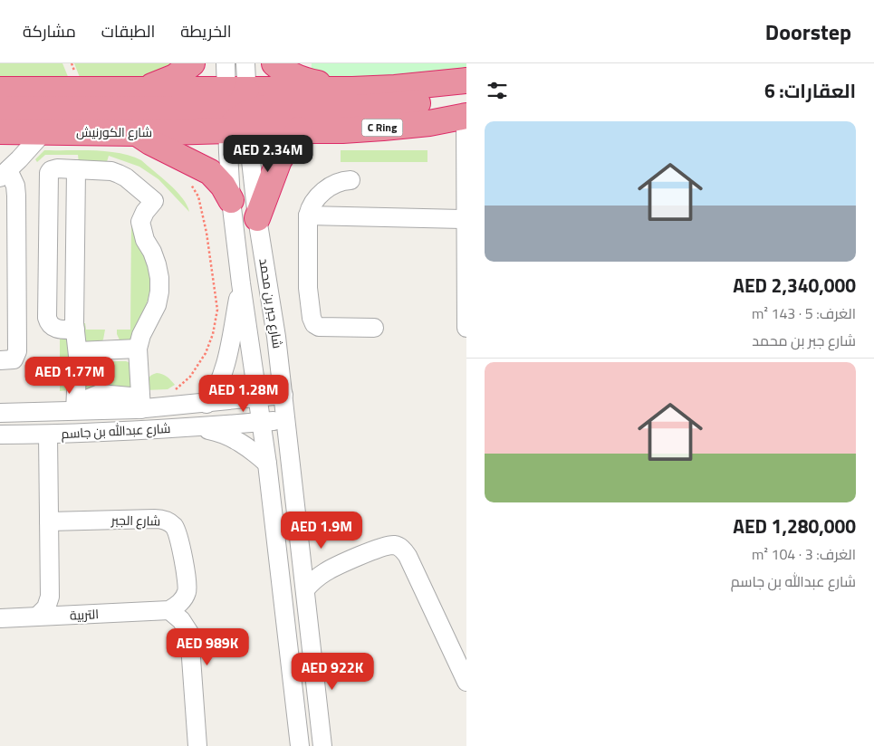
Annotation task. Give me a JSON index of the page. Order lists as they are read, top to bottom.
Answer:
{
  "streets": {
    "highway": ["C Ring", "شارع الكورنيش"],
    "street": [
      "شارع جبر بن محمد",
      "شارع عبدالله بن جاسم",
      "شارع الجبر",
      "التربية"
    ]
  },
  "crossings": [
    ["شارع الكورنيش", "شارع جبر بن محمد"],
    ["شارع جبر بن محمد", "شارع عبدالله بن جاسم"],
    ["شارع الجبر", "التربية"]
  ],
  "page": {
    "header": "Doorstep",
    "nav": ["الخريطة", "الطبقات", "مشاركة"],
    "heading": "العقارات: 6",
    "list": [
      {
        "name": "AED 2,340,000",
        "note": "الغرف: 5 · 143 m² · شارع جبر بن محمد"
      },
      {
        "name": "AED 1,280,000",
        "note": "الغرف: 3 · 104 m² · شارع عبدالله بن جاسم"
      }
    ],
    "price": [
      "AED 2.34M",
      "AED 1.77M",
      "AED 1.28M",
      "AED 1.9M",
      "AED 989K",
      "AED 922K"
    ]
  }
}
